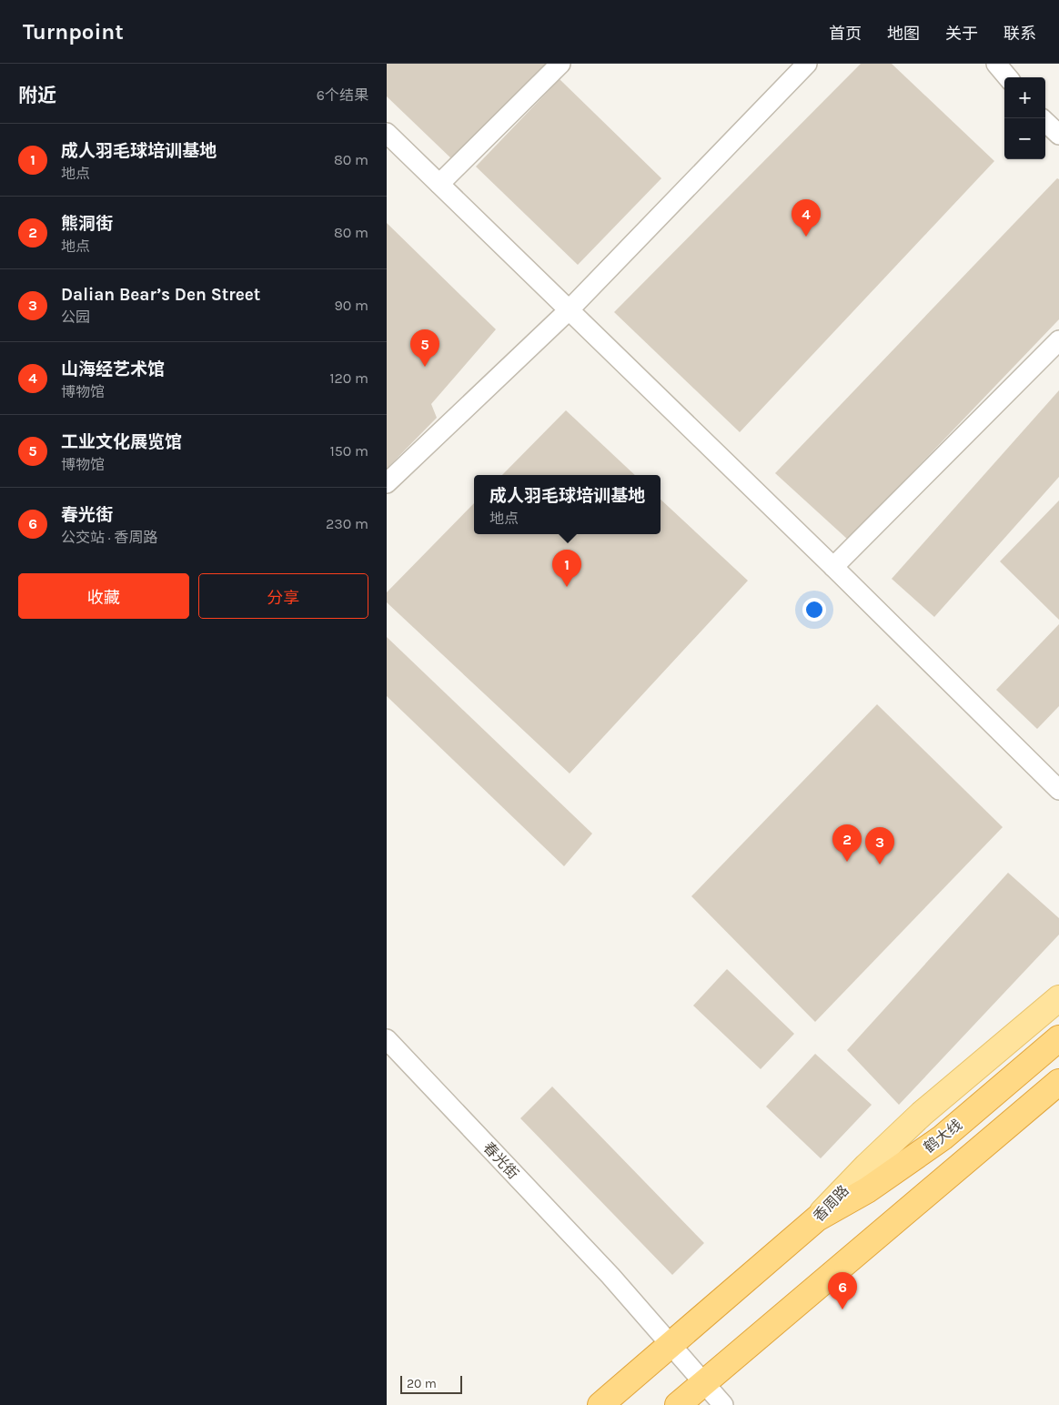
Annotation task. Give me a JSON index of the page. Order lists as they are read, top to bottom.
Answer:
{
  "streets": {
    "highway": ["鹤大线", "香周路"],
    "street": ["春光街"]
  },
  "crossings": [
    ["鹤大线", "香周路"],
    ["春光街", "香周路"]
  ],
  "scale_bar": "20 m",
  "page": {
    "header": "Turnpoint",
    "nav": [
      "首页",
      "地图",
      "关于",
      "联系"
    ],
    "heading": ["附近", "6个结果"],
    "map_buttons": ["+", "−"],
    "list": [
      {
        "mark": "1",
        "name": "成人羽毛球培训基地",
        "note": "地点",
        "value": "80 m"
      },
      {
        "mark": "2",
        "name": "熊洞街",
        "note": "地点",
        "value": "80 m"
      },
      {
        "mark": "3",
        "name": "Dalian Bear’s Den Street",
        "note": "公园",
        "value": "90 m"
      },
      {
        "mark": "4",
        "name": "山海经艺术馆",
        "note": "博物馆",
        "value": "120 m"
      },
      {
        "mark": "5",
        "name": "工业文化展览馆",
        "note": "博物馆",
        "value": "150 m"
      },
      {
        "mark": "6",
        "name": "春光街",
        "note": "公交站 · 香周路",
        "value": "230 m"
      }
    ],
    "pins": [
      "4",
      "5",
      "1",
      "2",
      "3",
      "6"
    ],
    "popup": ["成人羽毛球培训基地", "地点"],
    "buttons": ["收藏", "分享"],
    "scale": "20 m"
  }
}
